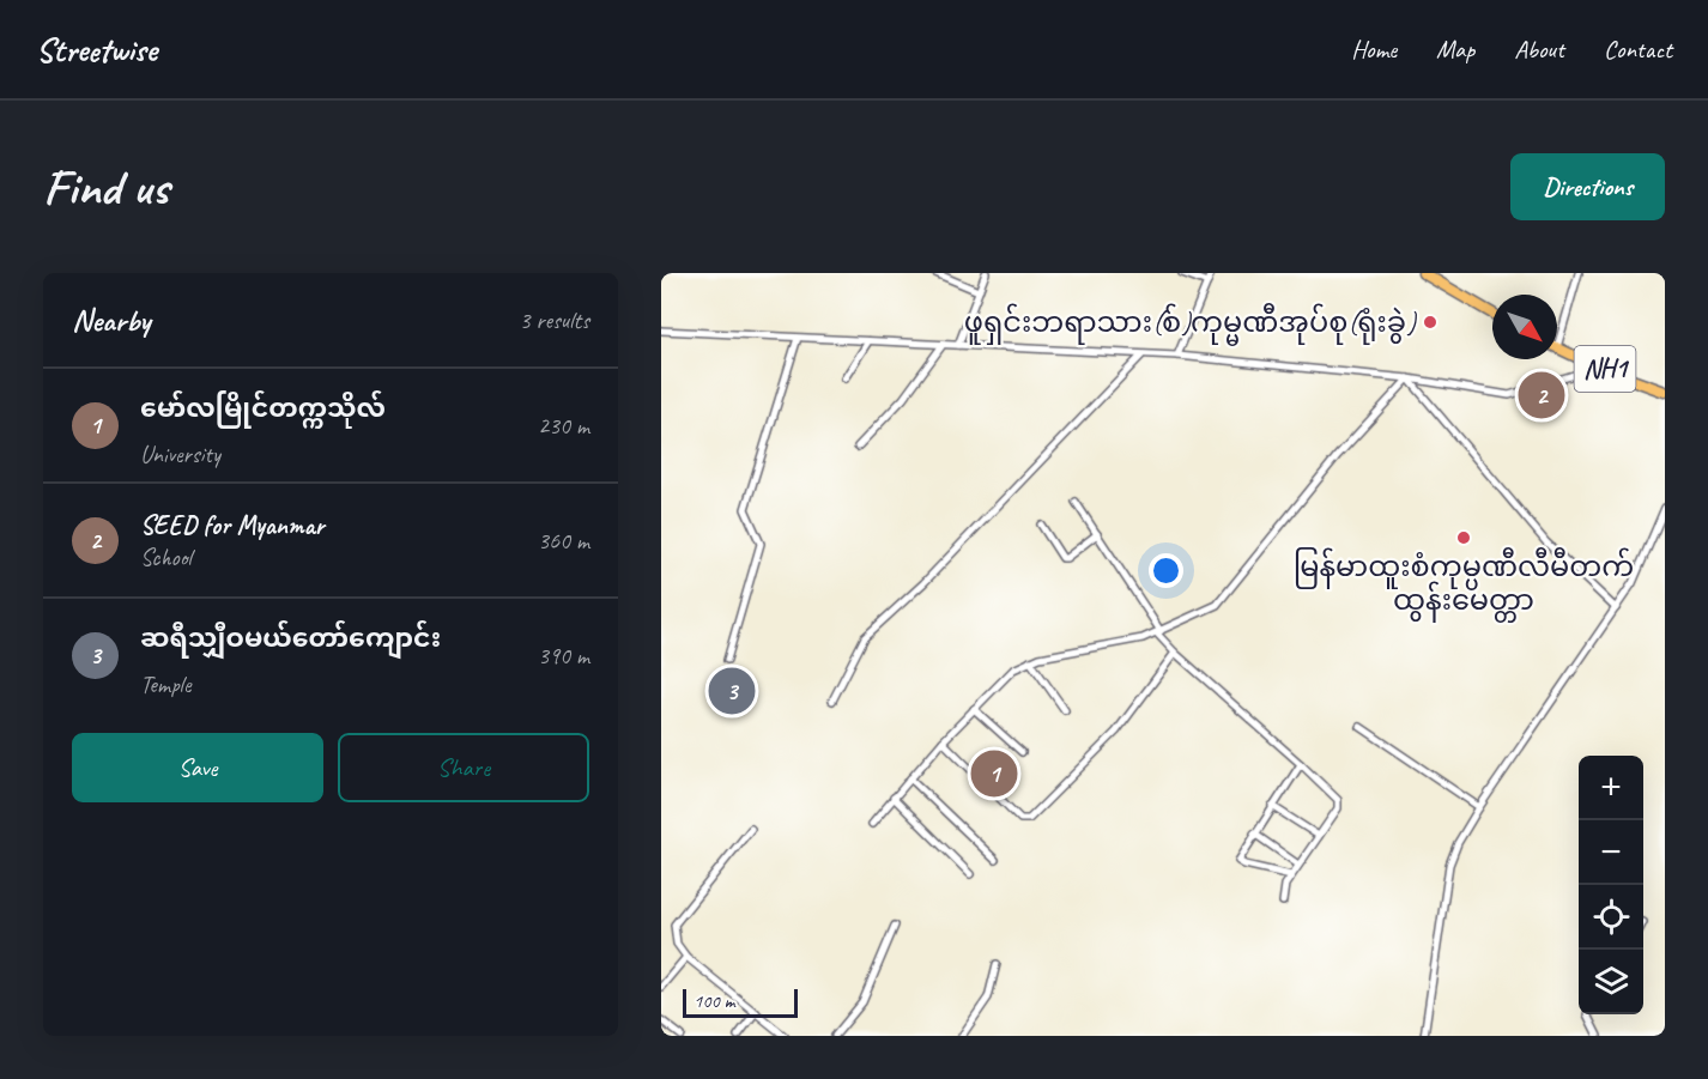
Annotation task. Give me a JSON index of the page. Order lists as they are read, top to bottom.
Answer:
{
  "streets": {
    "highway": ["NH1"]
  },
  "places": ["ဖူရှင်းဘရာသား(စ်)ကုမ္မဏီအုပ်စု(ရုံးခွဲ)", "မြန်မာထူးစံကုမ္ပဏီလီမီတက် ထွန်းမေတ္တာ"],
  "scale_bar": "100 m",
  "north": "bottom right",
  "page": {
    "header": "Streetwise",
    "nav": [
      "Home",
      "Map",
      "About",
      "Contact"
    ],
    "buttons": [
      "Directions",
      ["Save", "Share"]
    ],
    "title": "Find us",
    "heading": ["Nearby", "3 results"],
    "list": [
      {
        "mark": "1",
        "name": "မော်လမြိုင်တက္ကသိုလ်",
        "note": "University",
        "value": "230 m"
      },
      {
        "mark": "2",
        "name": "SEED for Myanmar",
        "note": "School",
        "value": "360 m"
      },
      {
        "mark": "3",
        "name": "ဆရီသျှီဝမယ်တော်ကျောင်း",
        "note": "Temple",
        "value": "390 m"
      }
    ],
    "pins": ["2", "3", "1"],
    "map_buttons": ["+", "−"],
    "scale": "100 m"
  }
}
